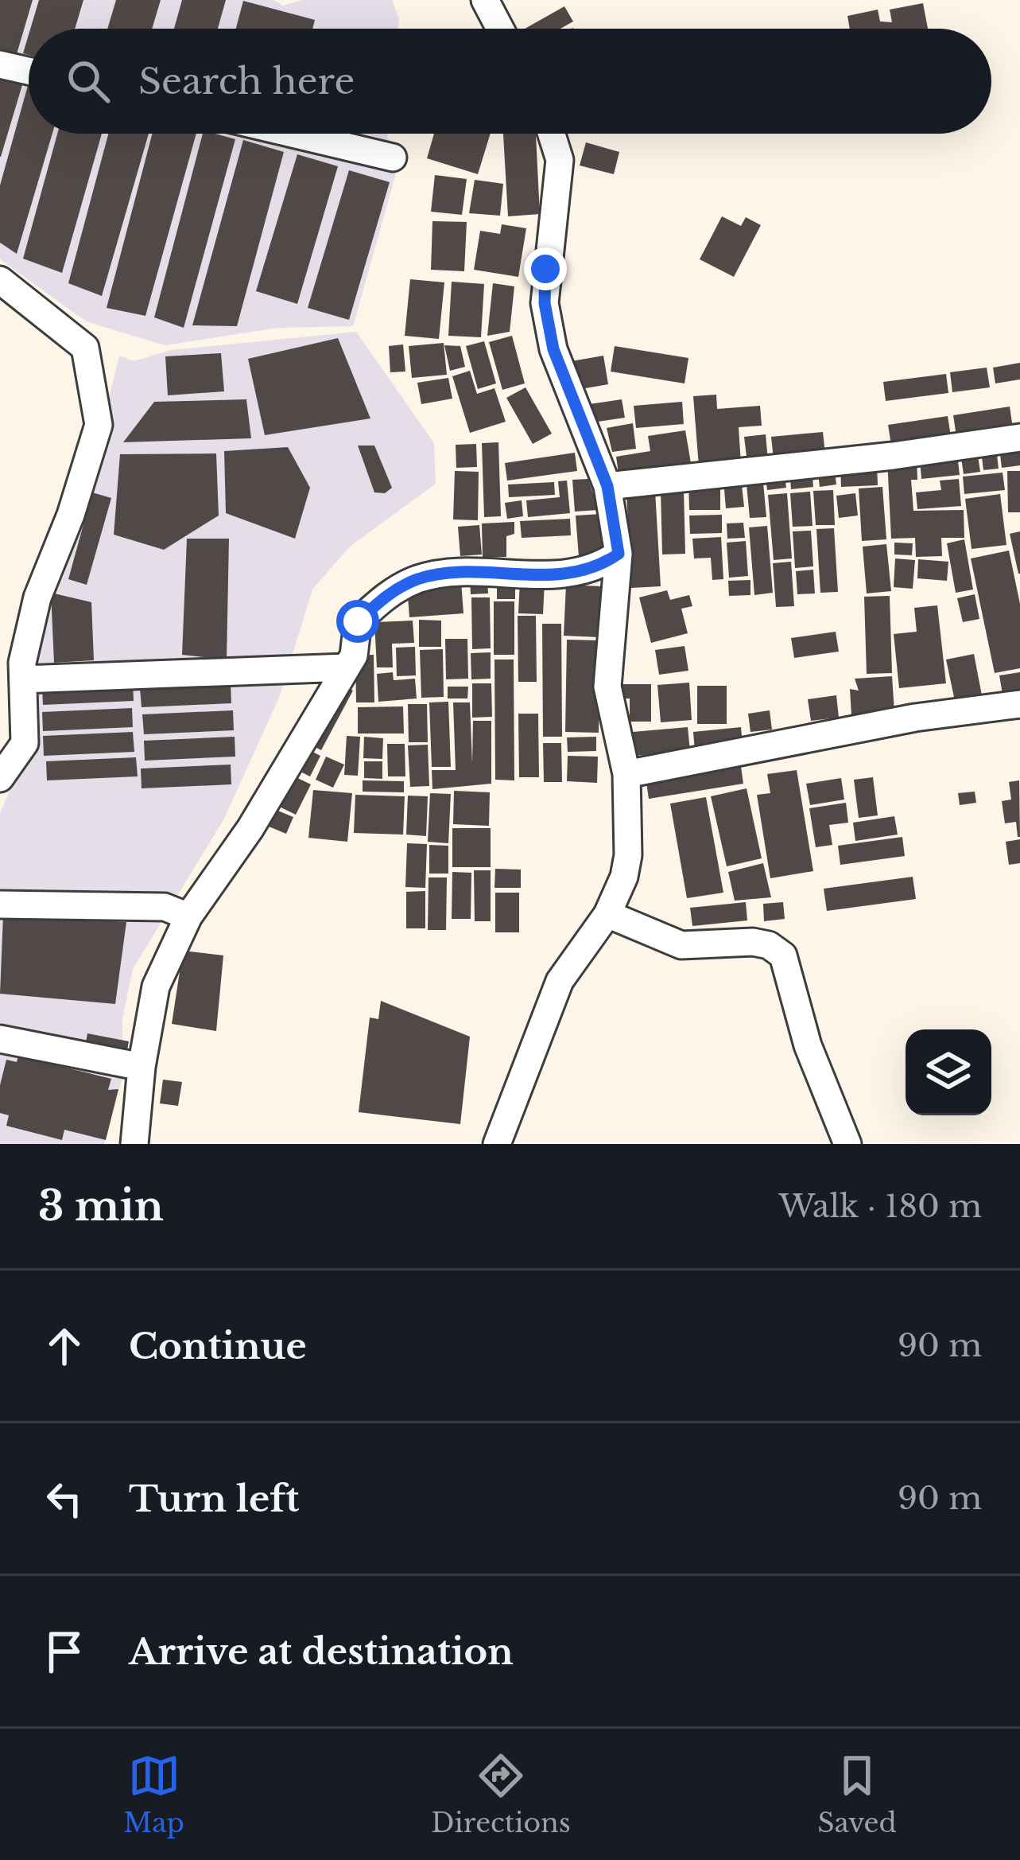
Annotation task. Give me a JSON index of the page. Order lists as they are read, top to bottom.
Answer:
{
  "page": {
    "search": "Search here",
    "heading": ["3 min", "Walk · 180 m"],
    "list": [
      ["Continue", "90 m"],
      ["Turn left", "90 m"],
      "Arrive at destination"
    ],
    "nav": ["Map", "Directions", "Saved"]
  }
}
